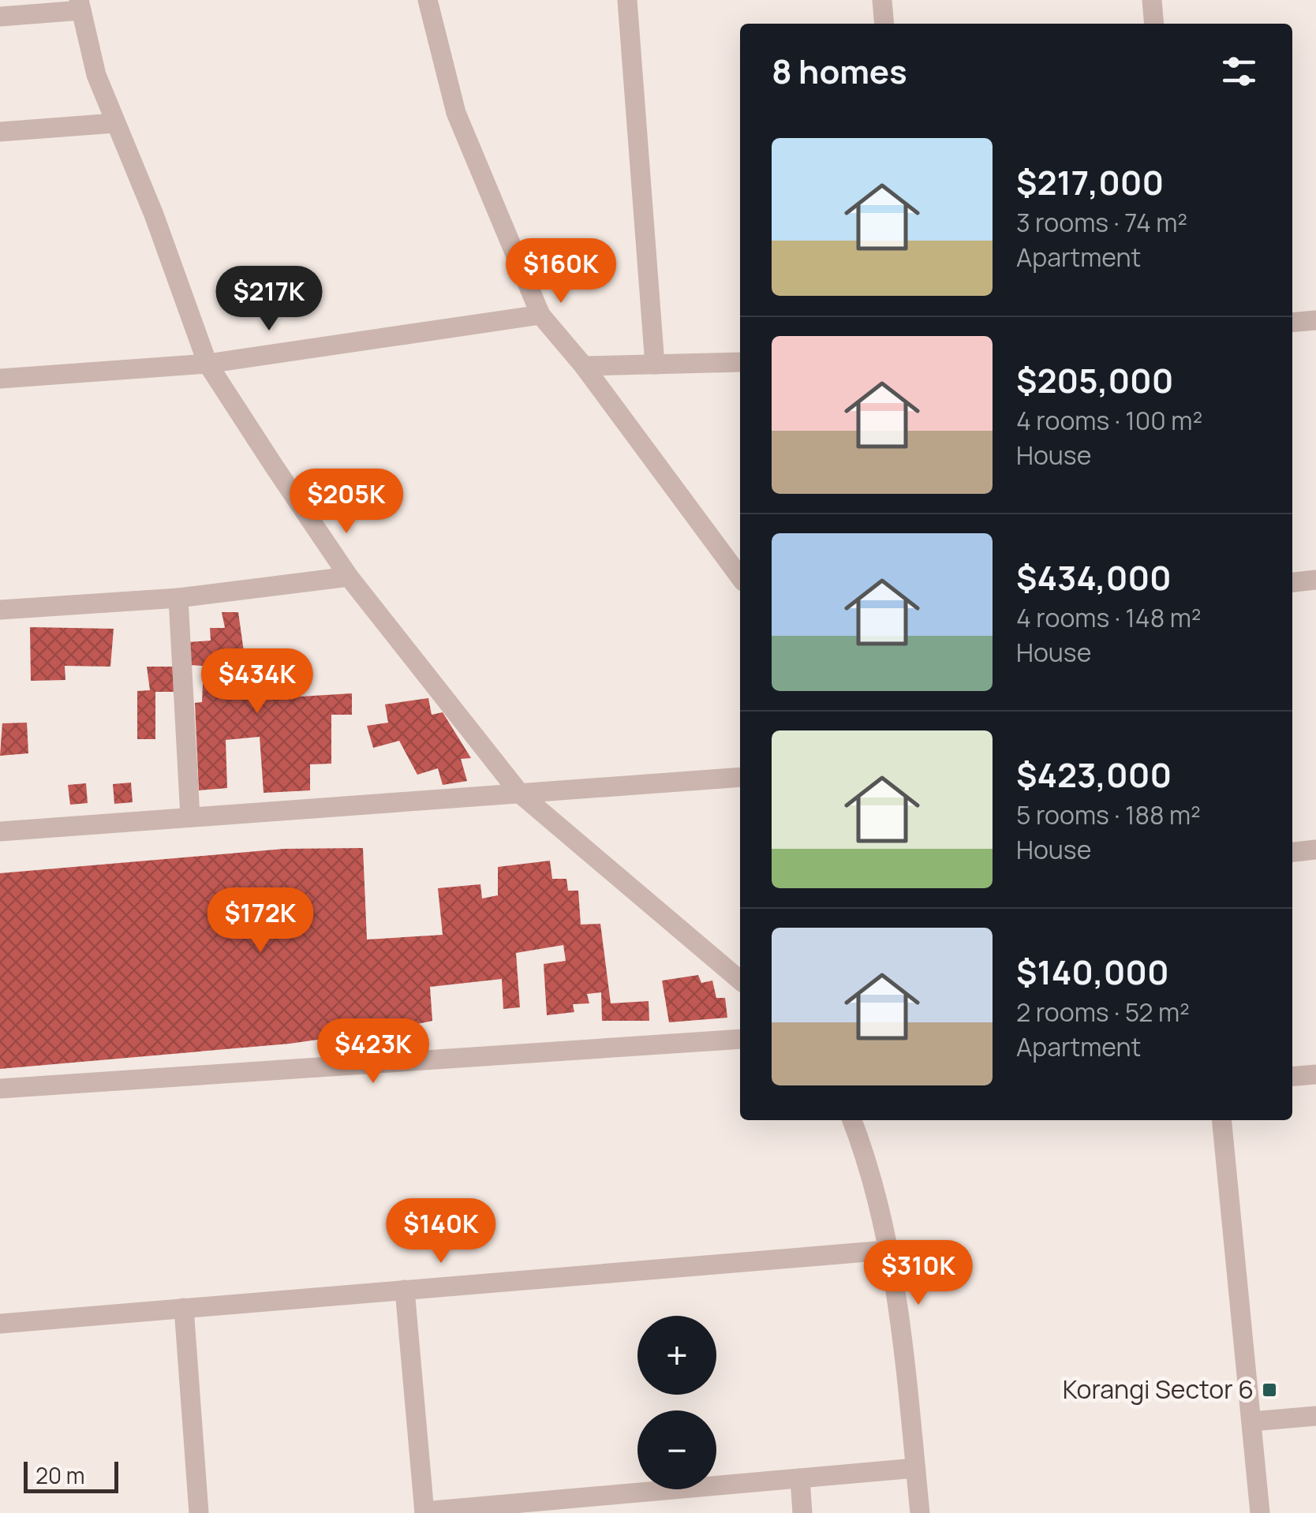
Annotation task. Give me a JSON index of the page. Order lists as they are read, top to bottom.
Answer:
{
  "places": {
    "transit": ["Korangi Sector 6"]
  },
  "scale_bar": "20 m",
  "page": {
    "heading": "8 homes",
    "list": [
      {
        "name": "$217,000",
        "note": "3 rooms · 74 m² · Apartment"
      },
      {
        "name": "$205,000",
        "note": "4 rooms · 100 m² · House"
      },
      {
        "name": "$434,000",
        "note": "4 rooms · 148 m² · House"
      },
      {
        "name": "$423,000",
        "note": "5 rooms · 188 m² · House"
      },
      {
        "name": "$140,000",
        "note": "2 rooms · 52 m² · Apartment"
      }
    ],
    "price": [
      "$160K",
      "$217K",
      "$205K",
      "$434K",
      "$172K",
      "$423K",
      "$140K",
      "$310K"
    ],
    "map_buttons": ["+", "−"],
    "scale": "20 m"
  }
}
